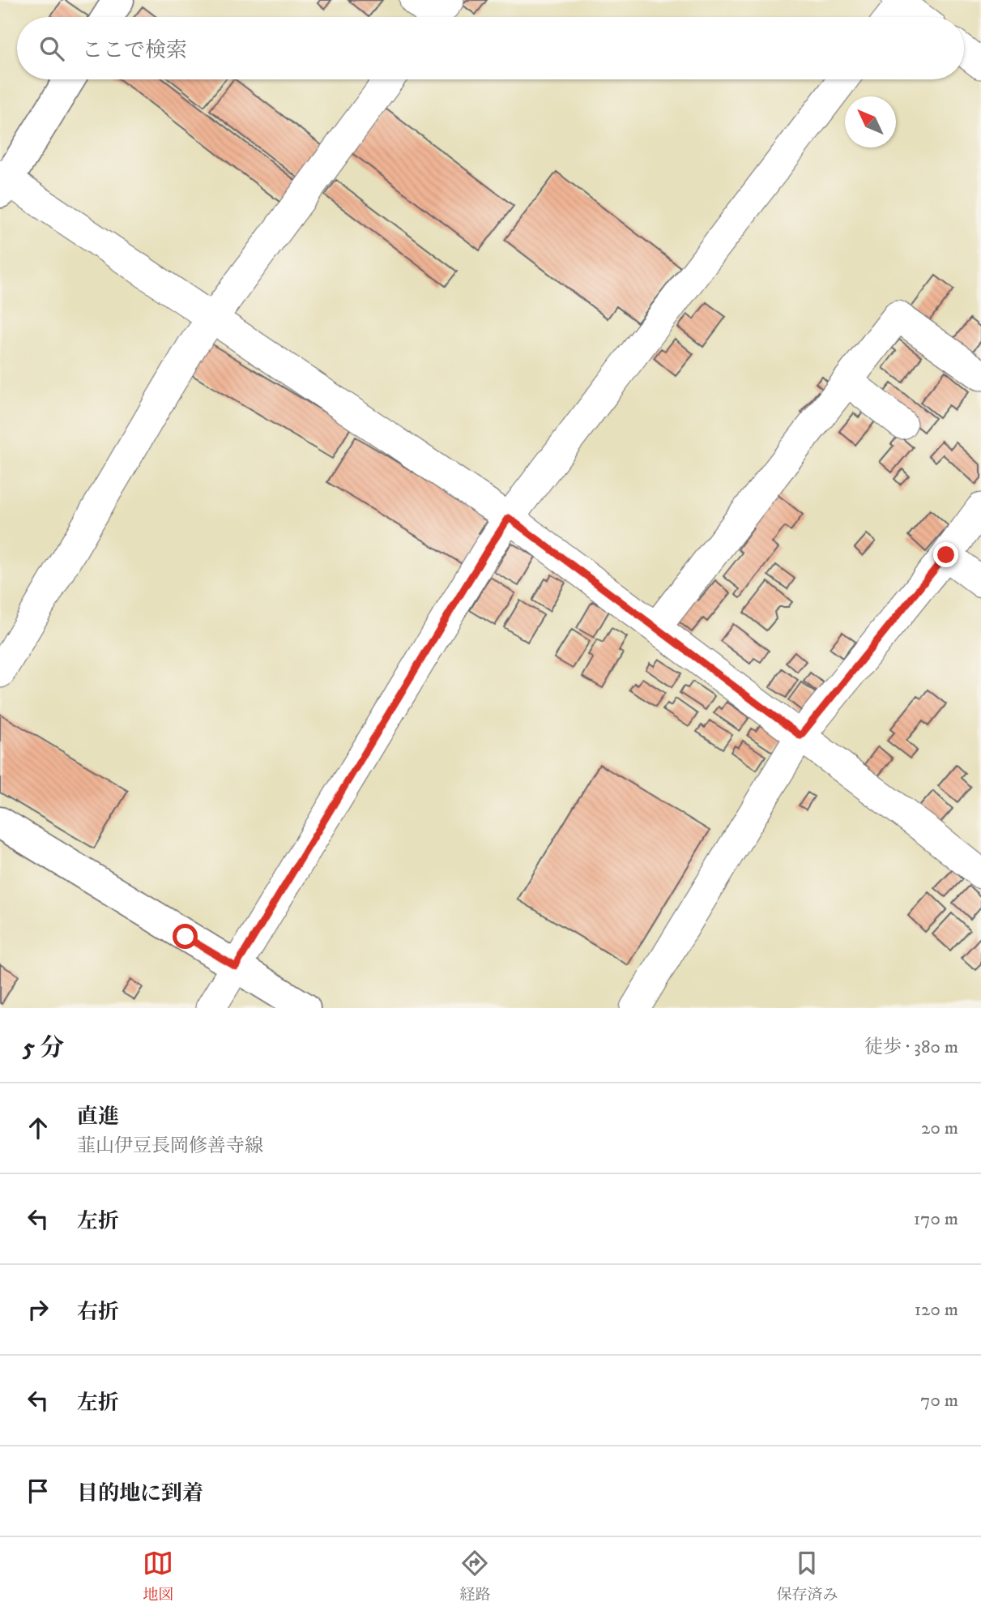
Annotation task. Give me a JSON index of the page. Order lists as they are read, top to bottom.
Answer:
{
  "north": "top left",
  "page": {
    "search": "ここで検索",
    "heading": ["5 分", "徒歩 · 380 m"],
    "list": [
      ["直進", "韮山伊豆長岡修善寺線", "20 m"],
      ["左折", "170 m"],
      ["右折", "120 m"],
      ["左折", "70 m"],
      "目的地に到着"
    ],
    "nav": ["地図", "経路", "保存済み"]
  }
}
